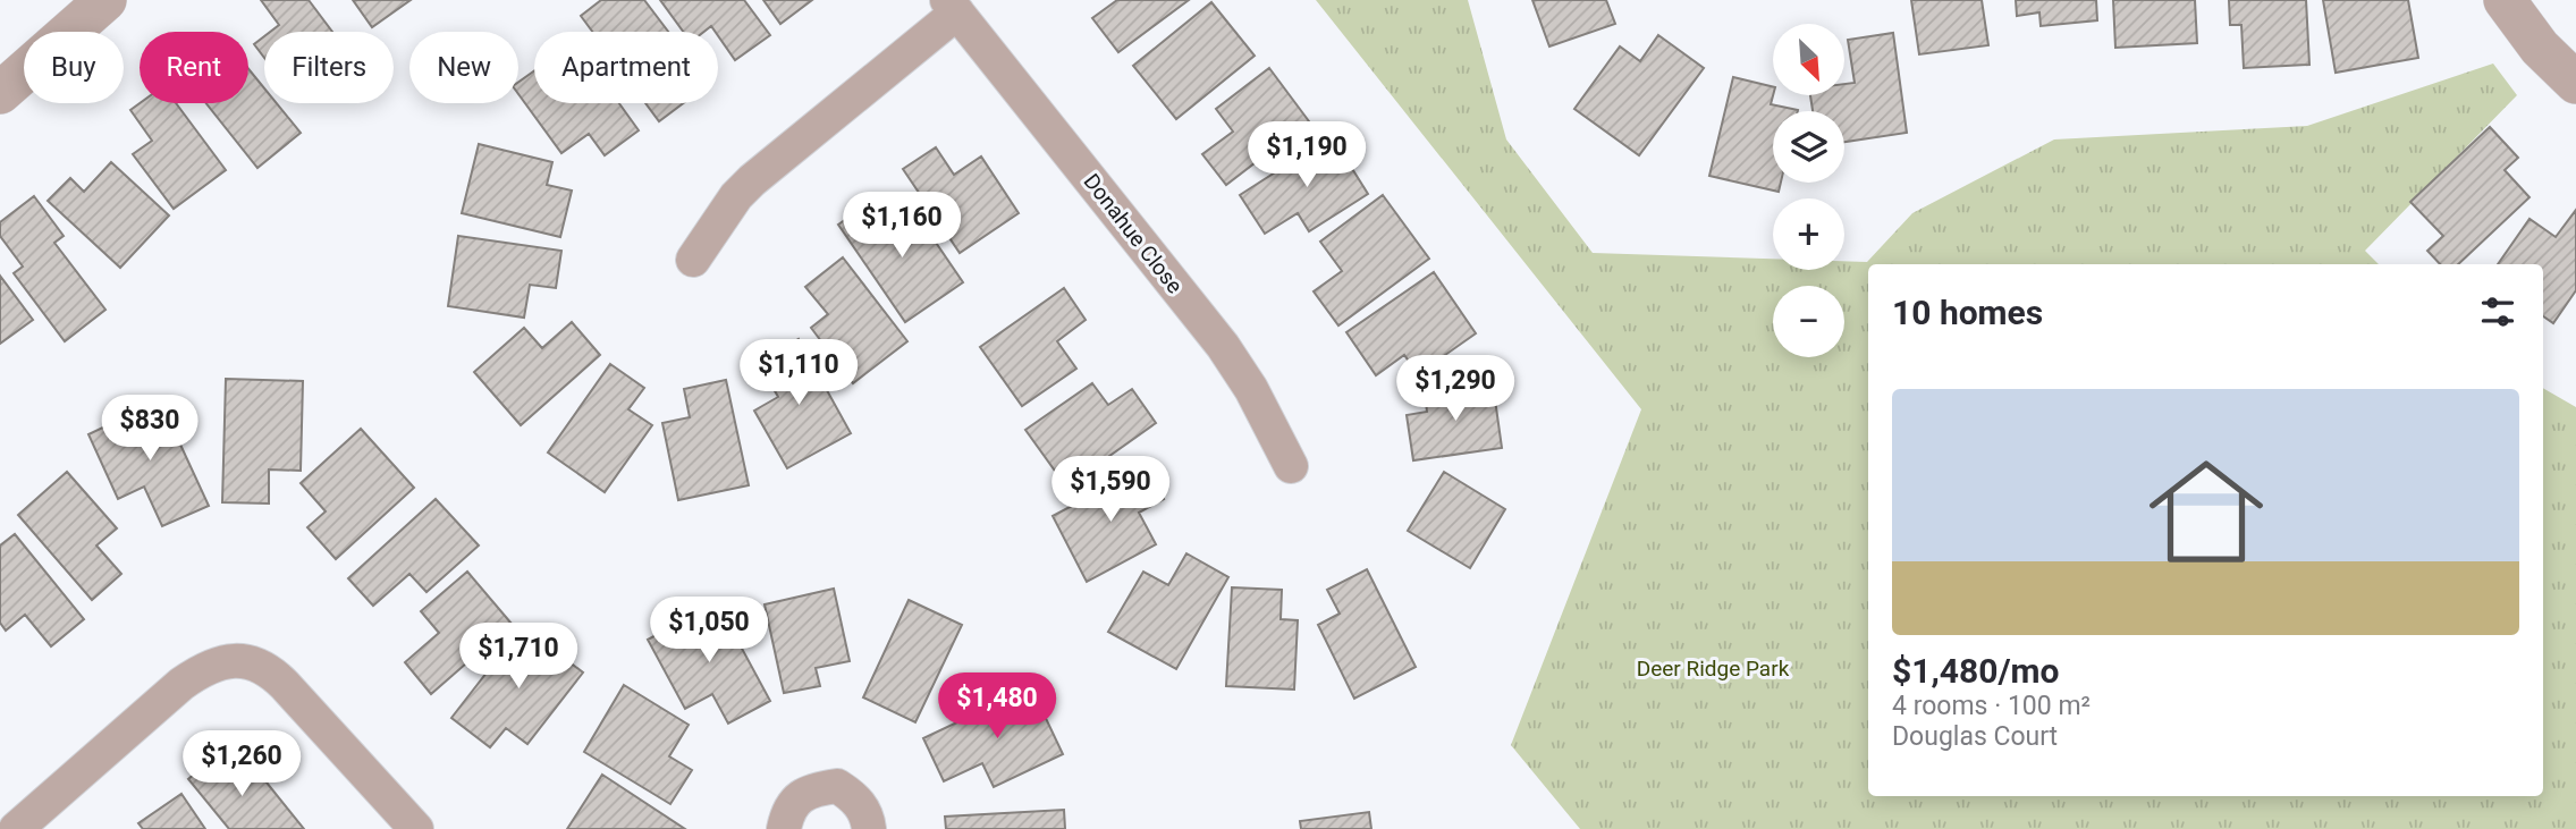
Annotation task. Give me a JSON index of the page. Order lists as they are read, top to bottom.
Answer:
{
  "streets": {
    "street": ["Donahue Close"]
  },
  "parks": ["Deer Ridge Park"],
  "north": "bottom right",
  "page": {
    "map_buttons": ["+", "−"],
    "chip": [
      "Buy",
      "Rent",
      "Filters",
      "New",
      "Apartment"
    ],
    "price": [
      "$1,190",
      "$1,160",
      "$1,110",
      "$1,290",
      "$830",
      "$1,590",
      "$1,050",
      "$1,710",
      "$1,480",
      "$1,260"
    ],
    "heading": "10 homes",
    "list": [
      {
        "name": "$1,480/mo",
        "note": "4 rooms · 100 m² · Douglas Court"
      }
    ]
  }
}
